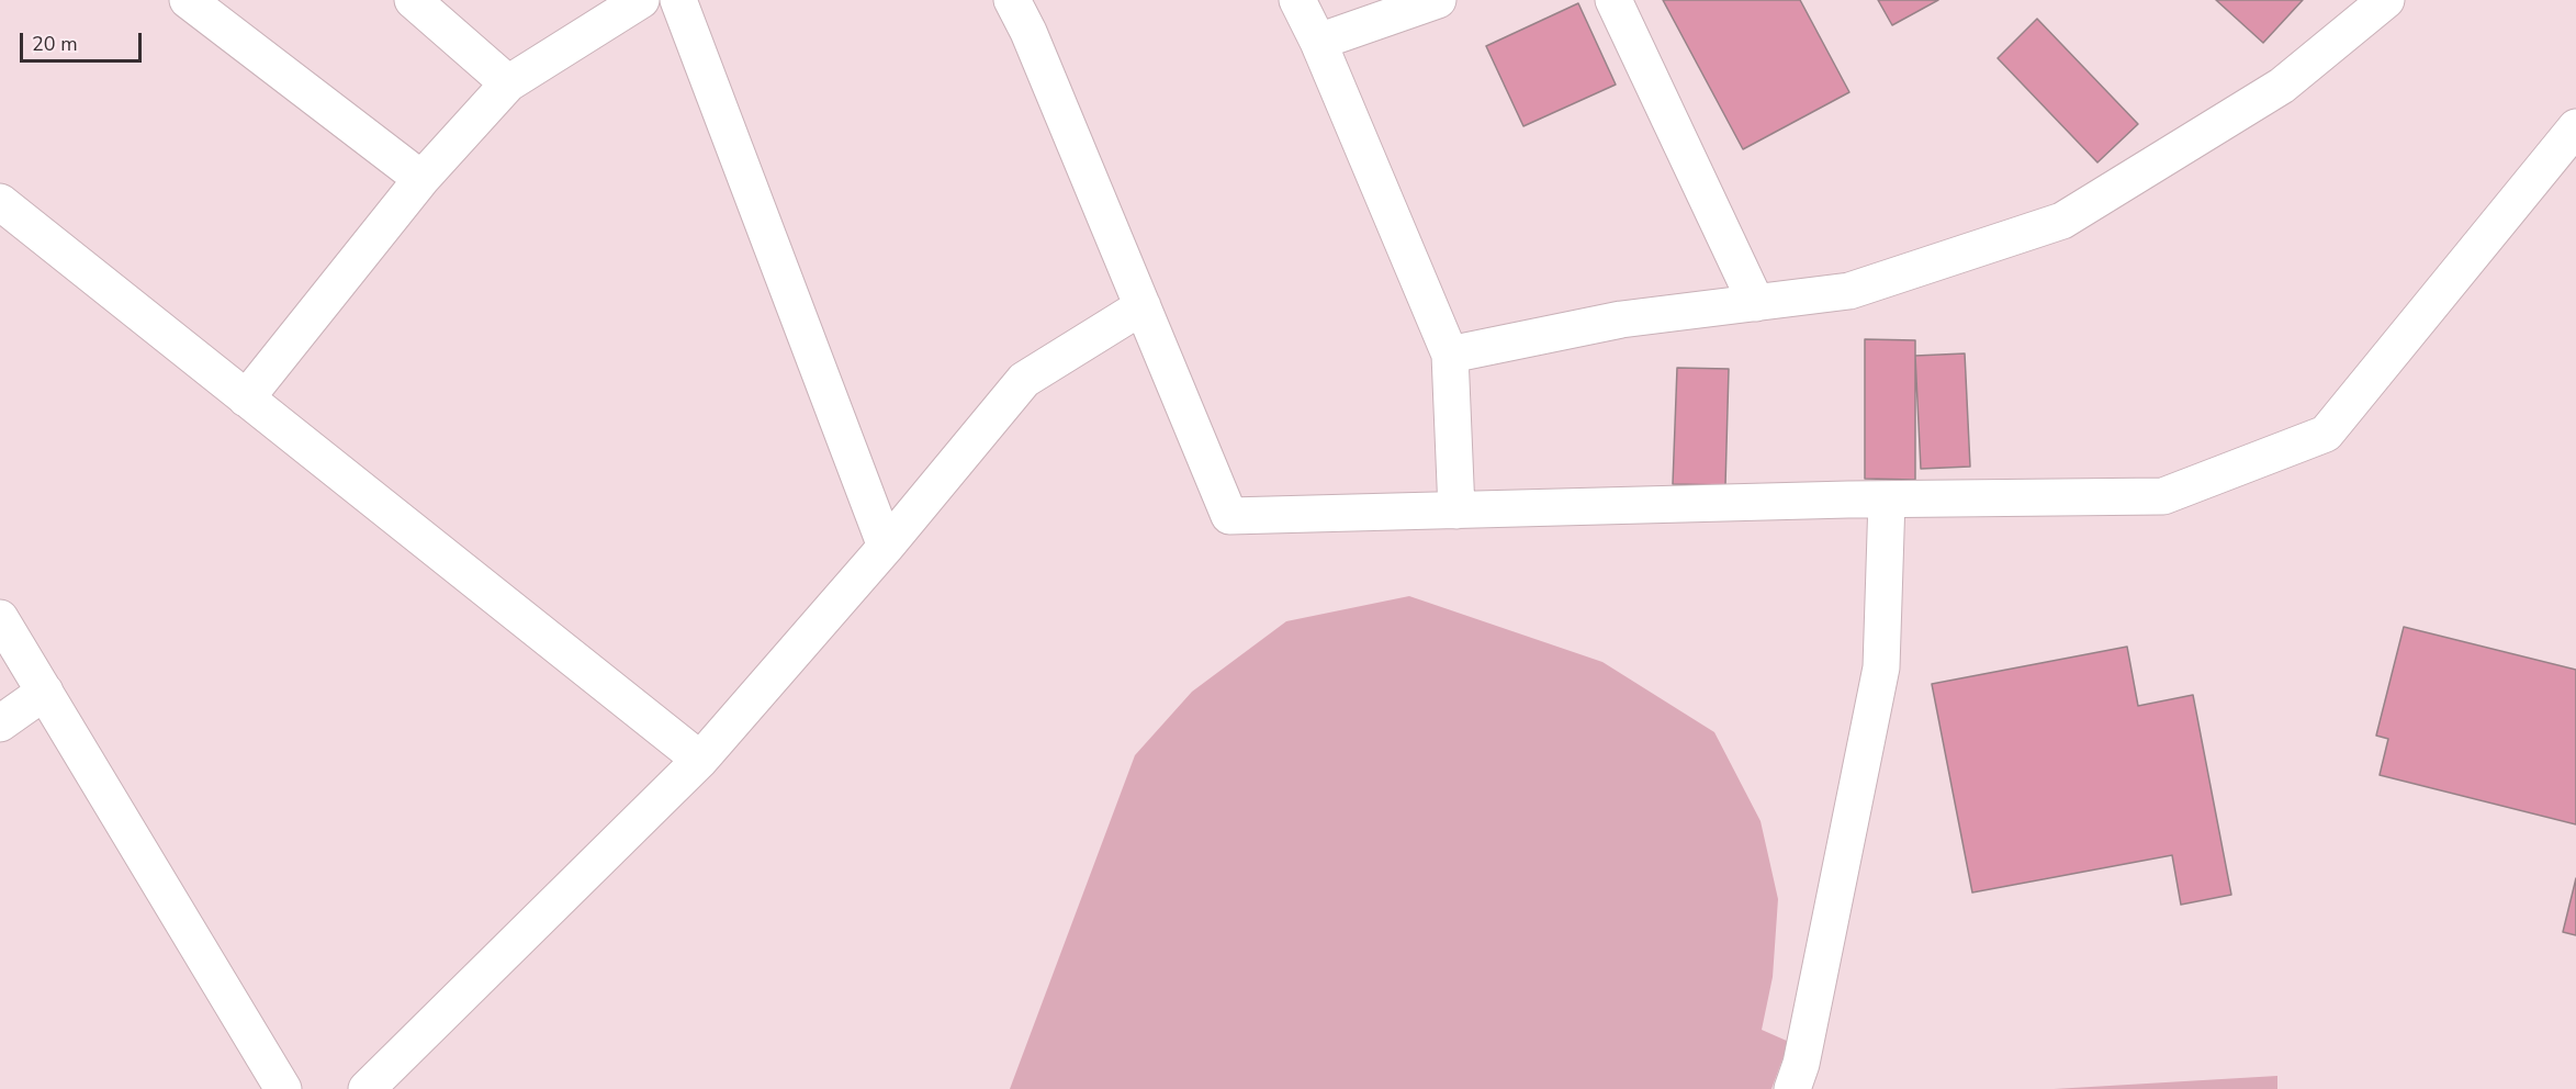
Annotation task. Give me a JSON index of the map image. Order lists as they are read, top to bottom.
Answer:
{
  "scale_bar": "20 m"
}
